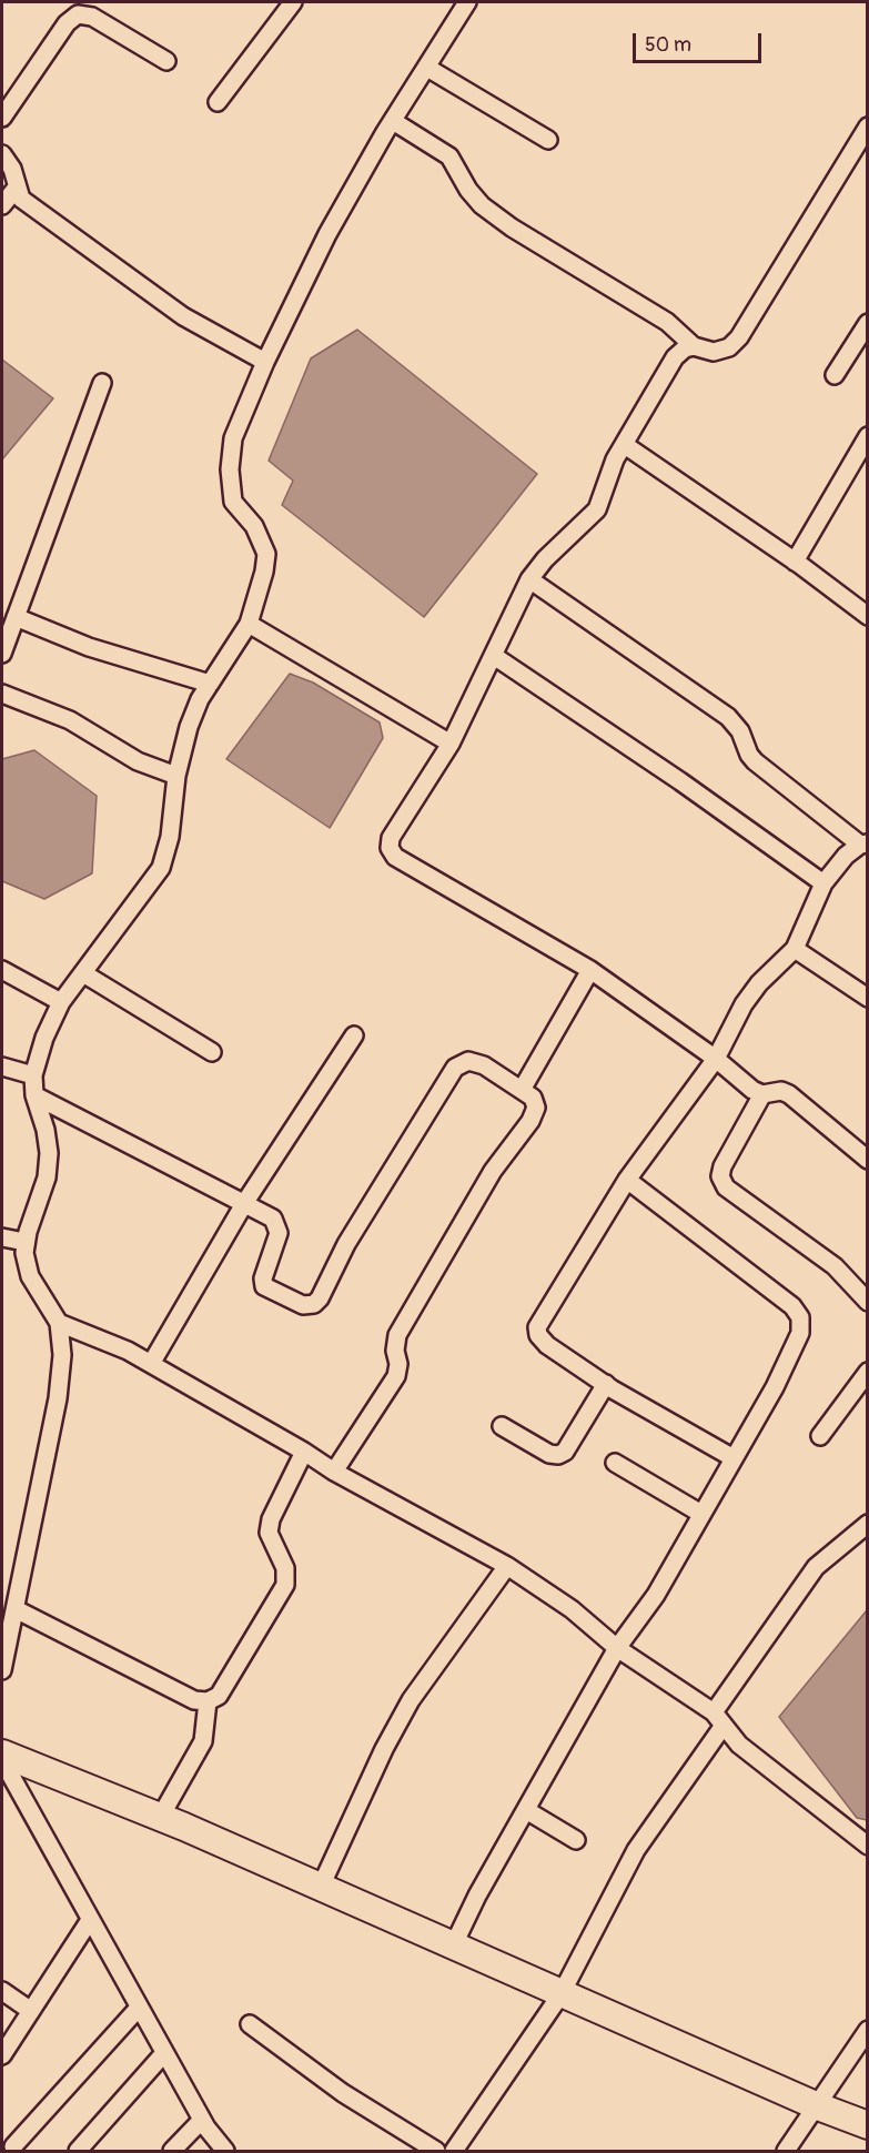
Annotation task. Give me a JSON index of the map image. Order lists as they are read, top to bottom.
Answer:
{
  "scale_bar": "50 m"
}
